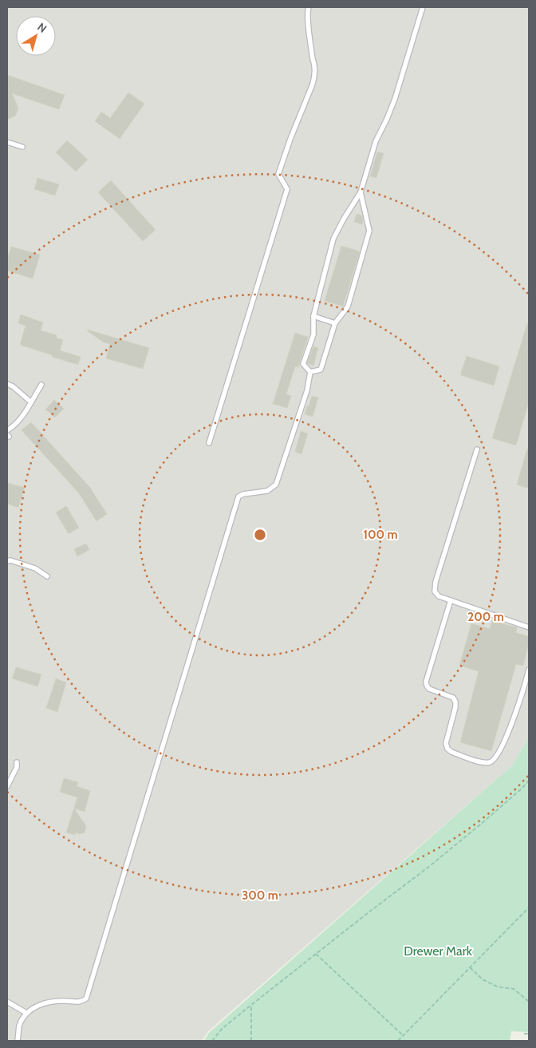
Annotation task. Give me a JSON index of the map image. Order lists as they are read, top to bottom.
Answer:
{
  "parks": ["Drewer Mark"],
  "north": "top right",
  "rings": ["100 m", "200 m", "300 m"]
}
